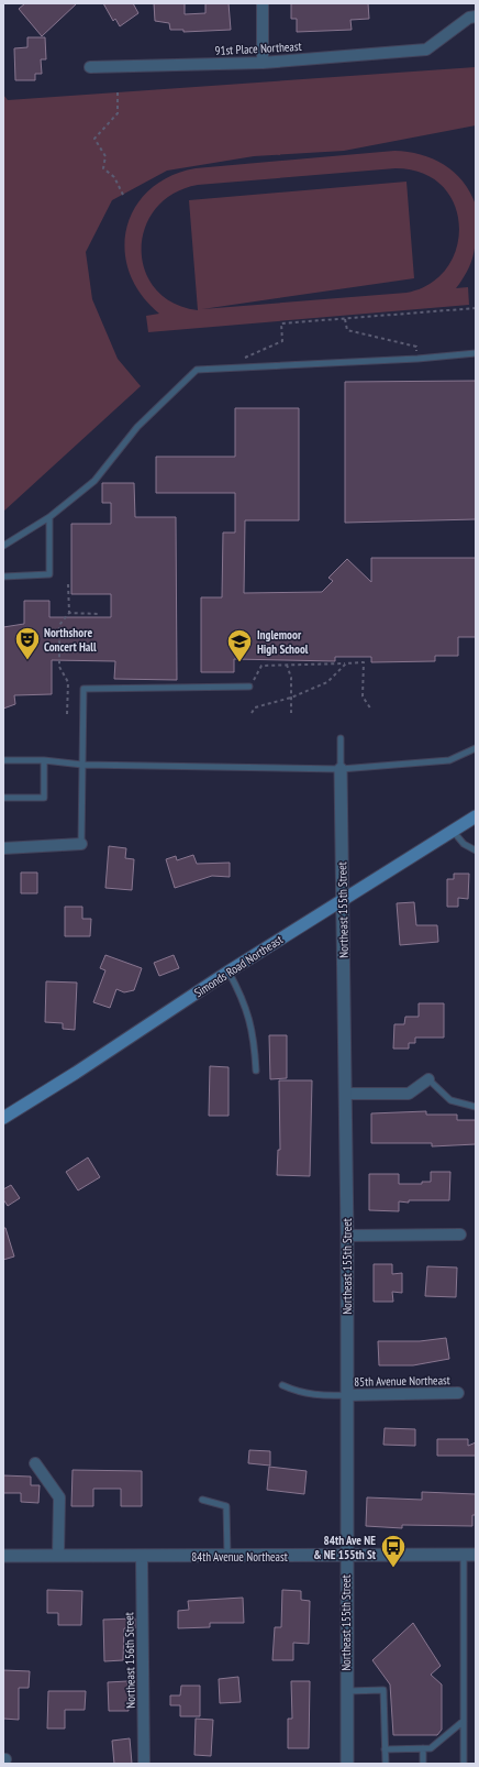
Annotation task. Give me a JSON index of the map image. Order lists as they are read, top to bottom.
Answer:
{
  "streets": {
    "main road": ["Simonds Road Northeast"],
    "street": [
      "91st Place Northeast",
      "Northeast 155th Street",
      "85th Avenue Northeast",
      "84th Avenue Northeast",
      "Northeast 156th Street"
    ]
  },
  "crossings": [
    ["Northeast 155th Street", "Simonds Road Northeast"],
    ["Northeast 155th Street", "85th Avenue Northeast"],
    ["Northeast 155th Street", "84th Avenue Northeast"],
    ["84th Avenue Northeast", "Northeast 156th Street"]
  ],
  "places": {
    "theatre": ["Northshore Concert Hall"],
    "school or university": ["Inglemoor High School"],
    "bus stop": ["84th Ave NE & NE 155th St"]
  }
}
